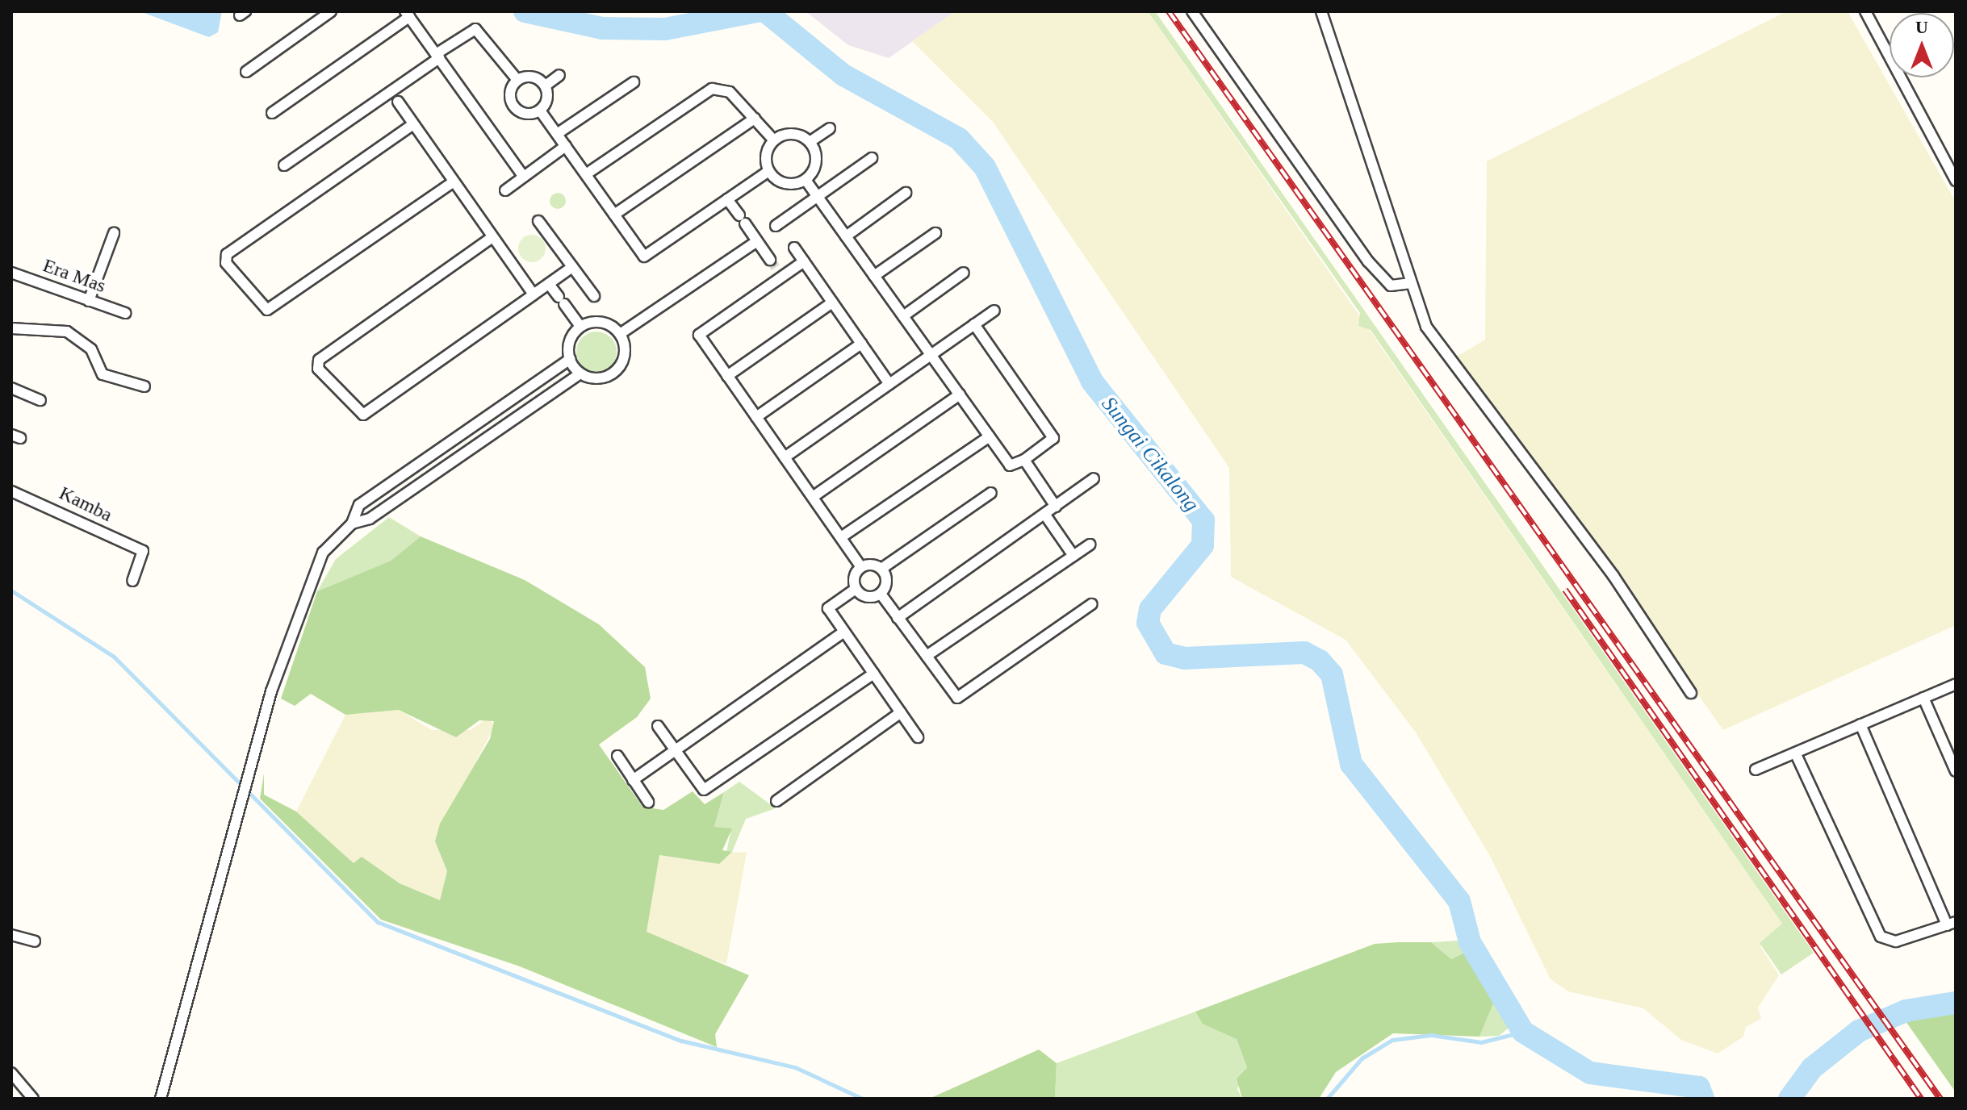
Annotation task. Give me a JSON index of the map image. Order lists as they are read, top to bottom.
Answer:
{
  "streets": {
    "street": ["Era Mas", "Kamba"]
  },
  "water": ["Sungai Cikalong"],
  "north": "top"
}
